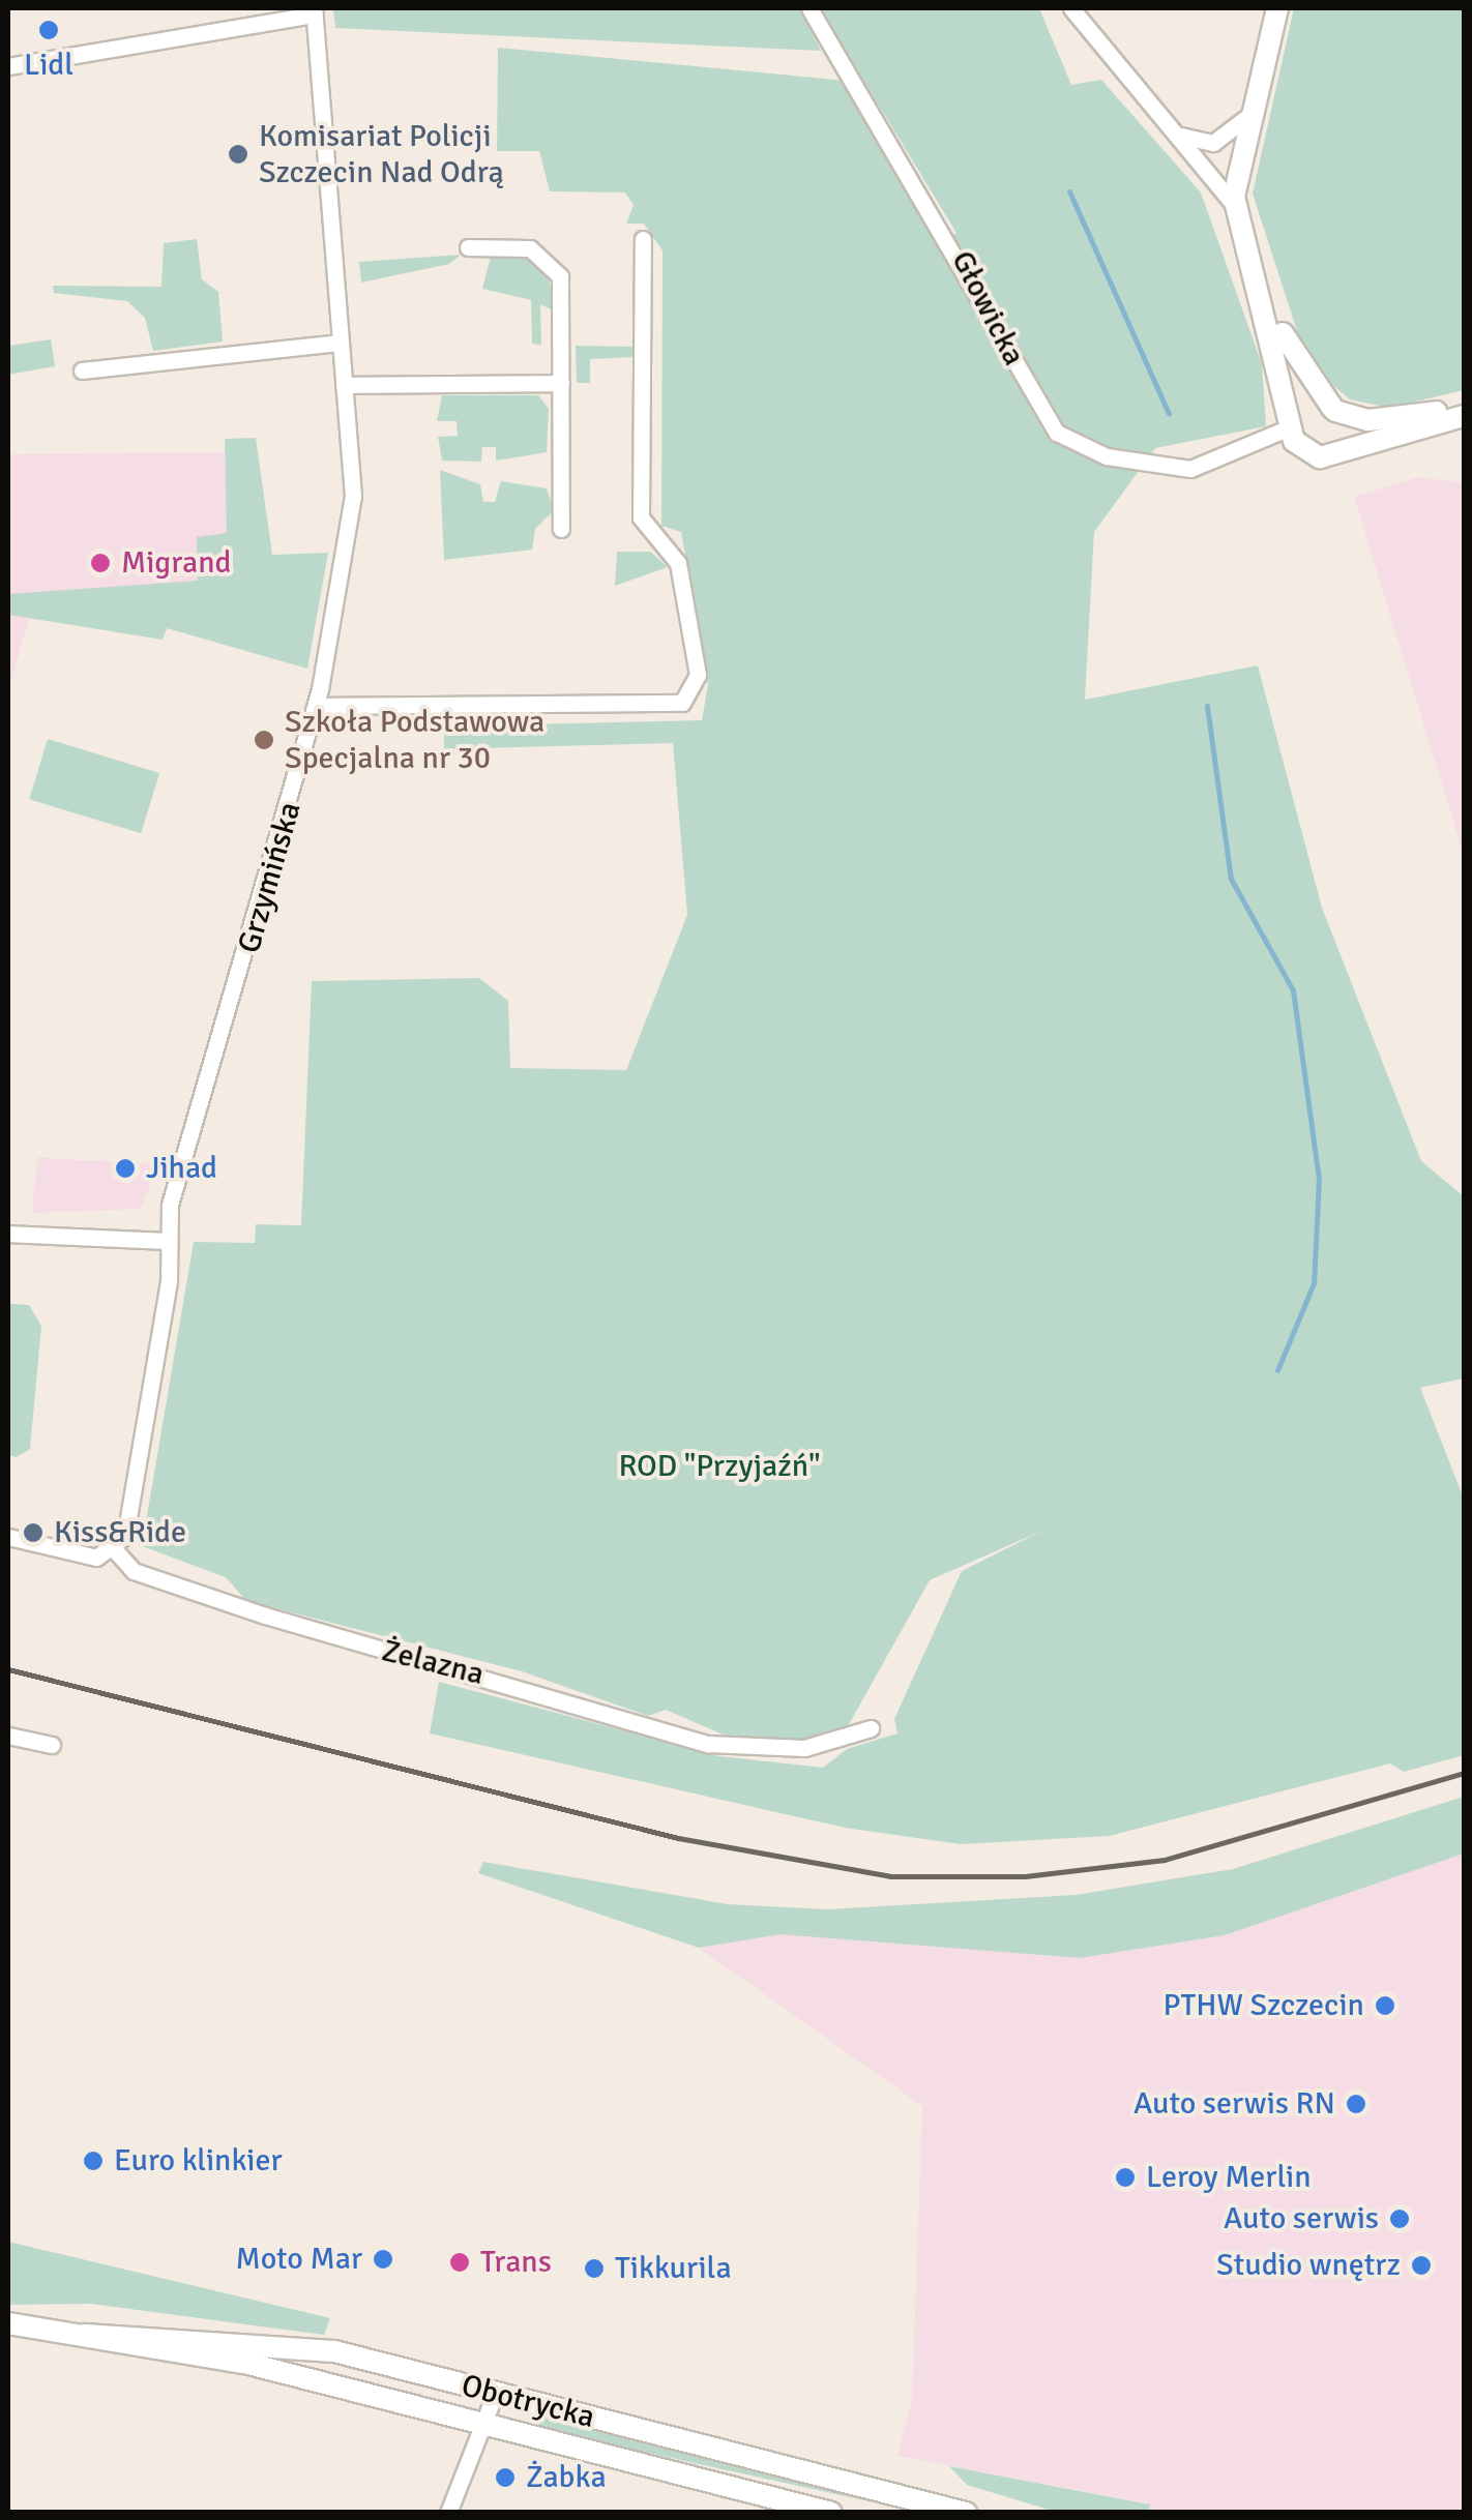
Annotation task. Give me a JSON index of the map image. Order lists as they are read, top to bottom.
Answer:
{
  "streets": {
    "street": [
      "Głowicka",
      "Grzymińska",
      "Żelazna",
      "Obotrycka"
    ]
  },
  "crossings": [
    ["Grzymińska", "Żelazna"]
  ],
  "parks": ["ROD \"Przyjaźń\""],
  "places": [
    "Lidl",
    "Komisariat Policji Szczecin Nad Odrą",
    "Migrand",
    "Szkoła Podstawowa Specjalna nr 30",
    "Jihad",
    "Kiss&Ride",
    "PTHW Szczecin",
    "Auto serwis RN",
    "Euro klinkier",
    "Leroy Merlin",
    "Auto serwis",
    "Moto Mar",
    "Trans",
    "Studio wnętrz",
    "Tikkurila",
    "Żabka"
  ]
}
